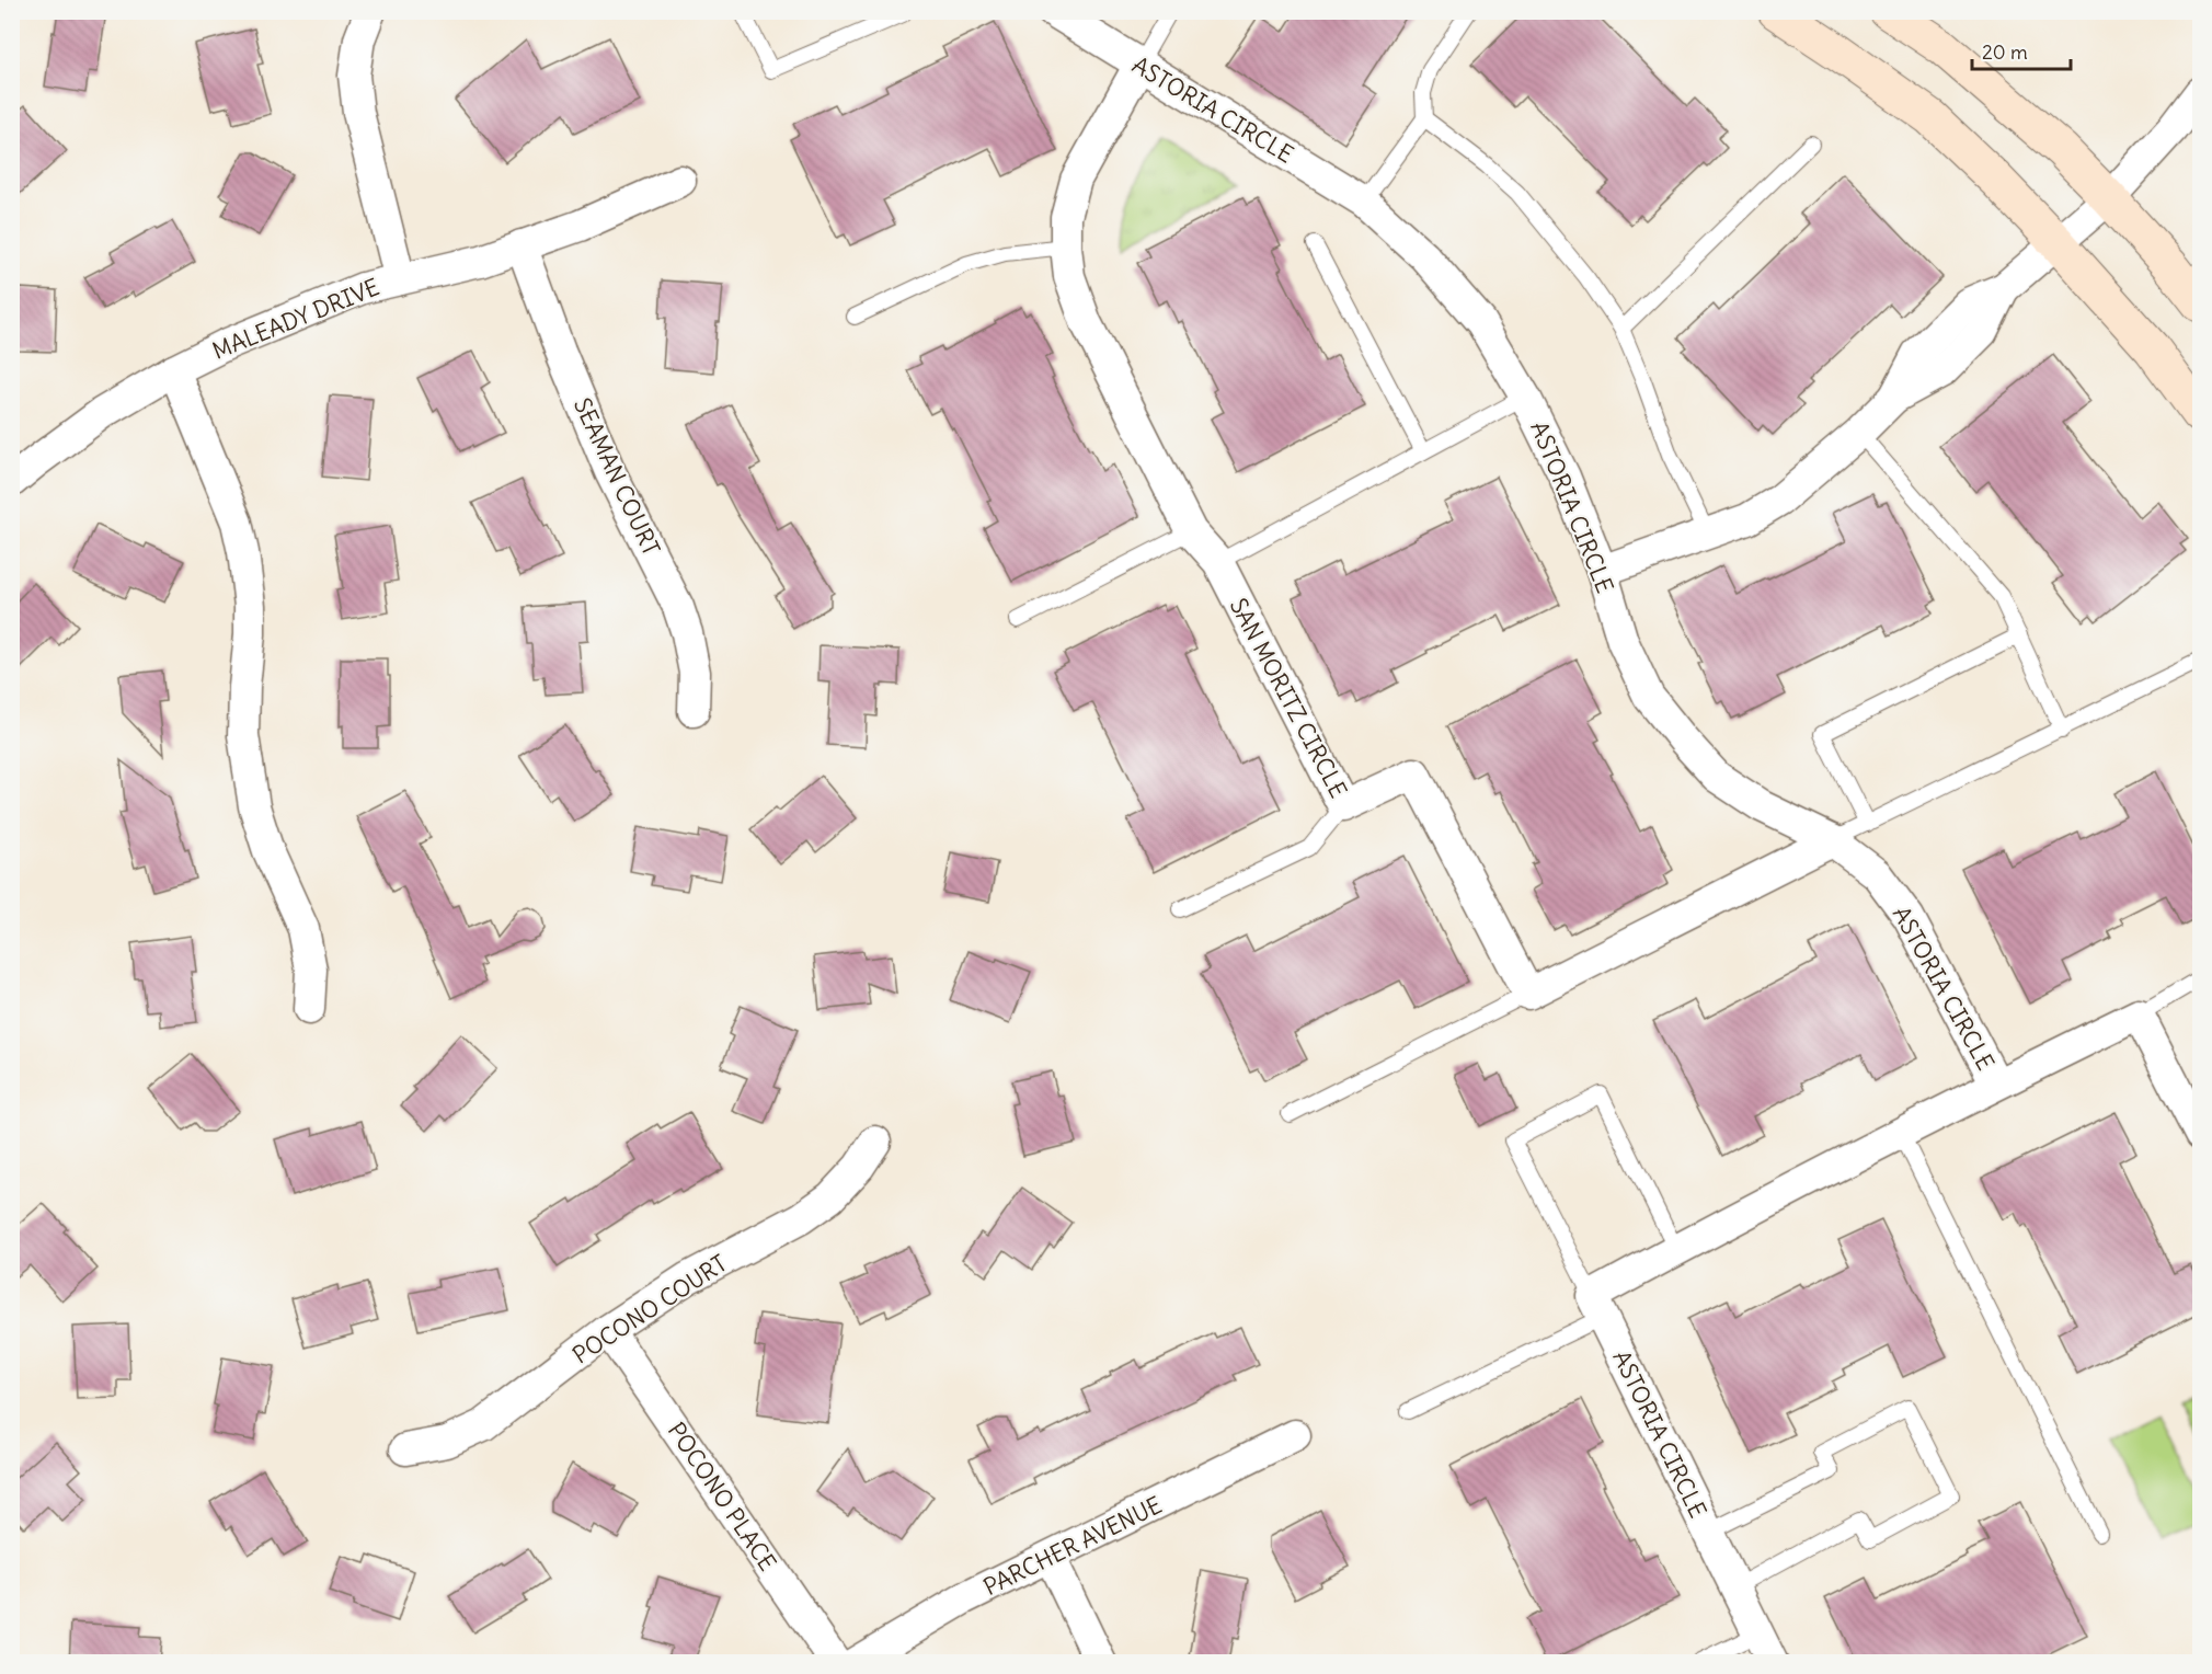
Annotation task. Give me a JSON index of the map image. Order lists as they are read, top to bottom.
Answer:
{
  "streets": {
    "street": [
      "ASTORIA CIRCLE",
      "MALEADY DRIVE",
      "SEAMAN COURT",
      "SAN MORITZ CIRCLE",
      "POCONO COURT",
      "POCONO PLACE",
      "PARCHER AVENUE"
    ]
  },
  "crossings": [
    ["ASTORIA CIRCLE", "SAN MORITZ CIRCLE"],
    ["MALEADY DRIVE", "SEAMAN COURT"],
    ["POCONO COURT", "POCONO PLACE"]
  ],
  "scale_bar": "20 m"
}
